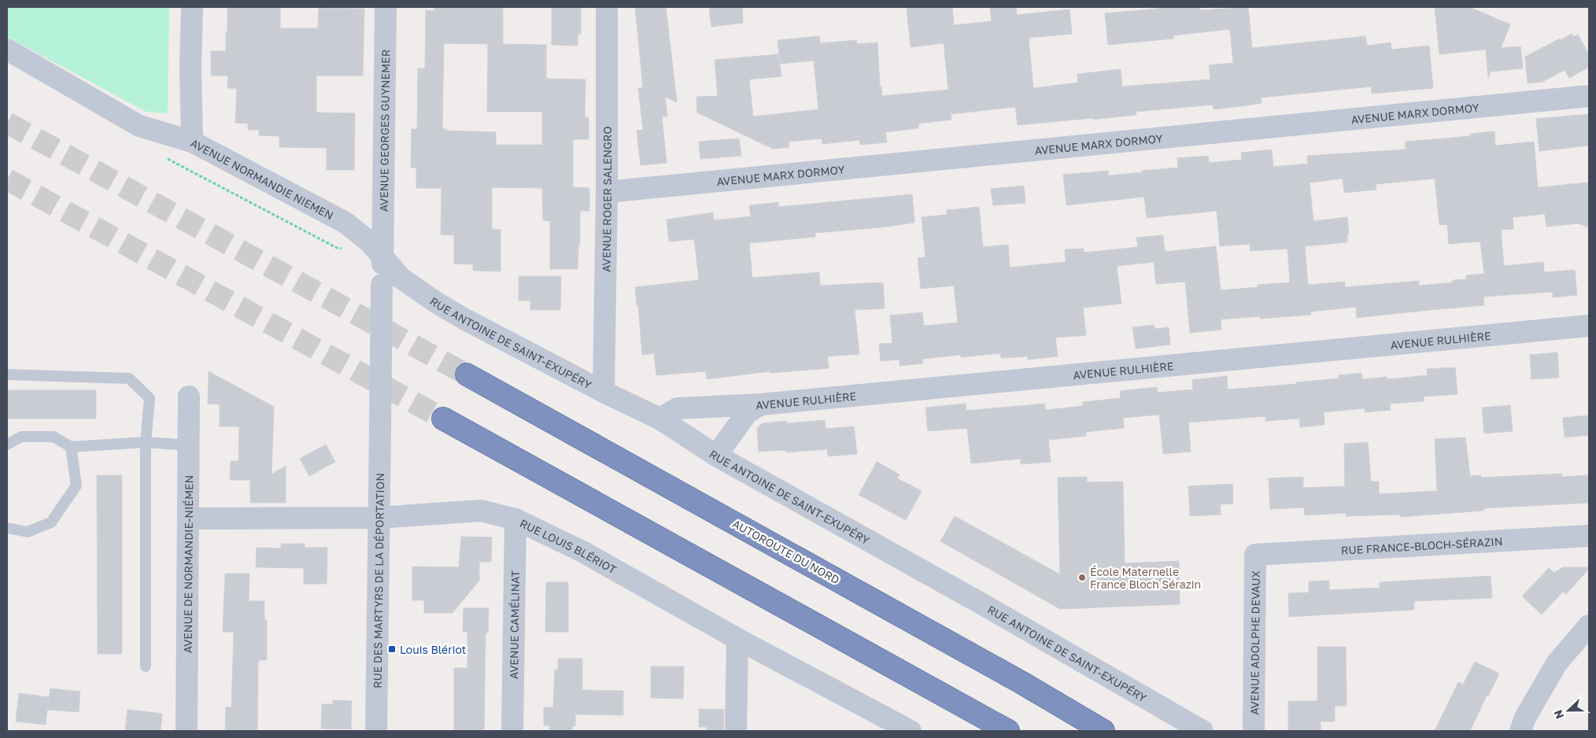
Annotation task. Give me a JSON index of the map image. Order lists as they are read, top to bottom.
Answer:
{
  "streets": {
    "highway": ["AUTOROUTE DU NORD"],
    "street": [
      "AVENUE MARX DORMOY",
      "AVENUE GEORGES GUYNEMER",
      "AVENUE NORMANDIE NIEMEN",
      "AVENUE ROGER SALENGRO",
      "AVENUE RULHIÈRE",
      "RUE ANTOINE DE SAINT-EXUPÉRY",
      "RUE FRANCE-BLOCH-SÉRAZIN",
      "RUE LOUIS BLÉRIOT",
      "AVENUE DE NORMANDIE-NIÉMEN",
      "RUE DES MARTYRS DE LA DÉPORTATION",
      "AVENUE CAMÉLINAT",
      "AVENUE ADOLPHE DEVAUX"
    ]
  },
  "crossings": [
    ["AVENUE MARX DORMOY", "AVENUE ROGER SALENGRO"],
    ["AVENUE GEORGES GUYNEMER", "AVENUE NORMANDIE NIEMEN"],
    ["AVENUE GEORGES GUYNEMER", "RUE ANTOINE DE SAINT-EXUPÉRY"],
    ["AVENUE GEORGES GUYNEMER", "RUE DES MARTYRS DE LA DÉPORTATION"],
    ["AVENUE NORMANDIE NIEMEN", "RUE ANTOINE DE SAINT-EXUPÉRY"],
    ["AVENUE ROGER SALENGRO", "RUE ANTOINE DE SAINT-EXUPÉRY"],
    ["AVENUE RULHIÈRE", "RUE ANTOINE DE SAINT-EXUPÉRY"],
    ["RUE FRANCE-BLOCH-SÉRAZIN", "AVENUE ADOLPHE DEVAUX"],
    ["RUE LOUIS BLÉRIOT", "AVENUE DE NORMANDIE-NIÉMEN"],
    ["RUE LOUIS BLÉRIOT", "RUE DES MARTYRS DE LA DÉPORTATION"],
    ["RUE LOUIS BLÉRIOT", "AVENUE CAMÉLINAT"]
  ],
  "places": {
    "other": ["École Maternelle France Bloch Sérazin"],
    "transit": ["Louis Blériot"]
  },
  "north": "left"
}
